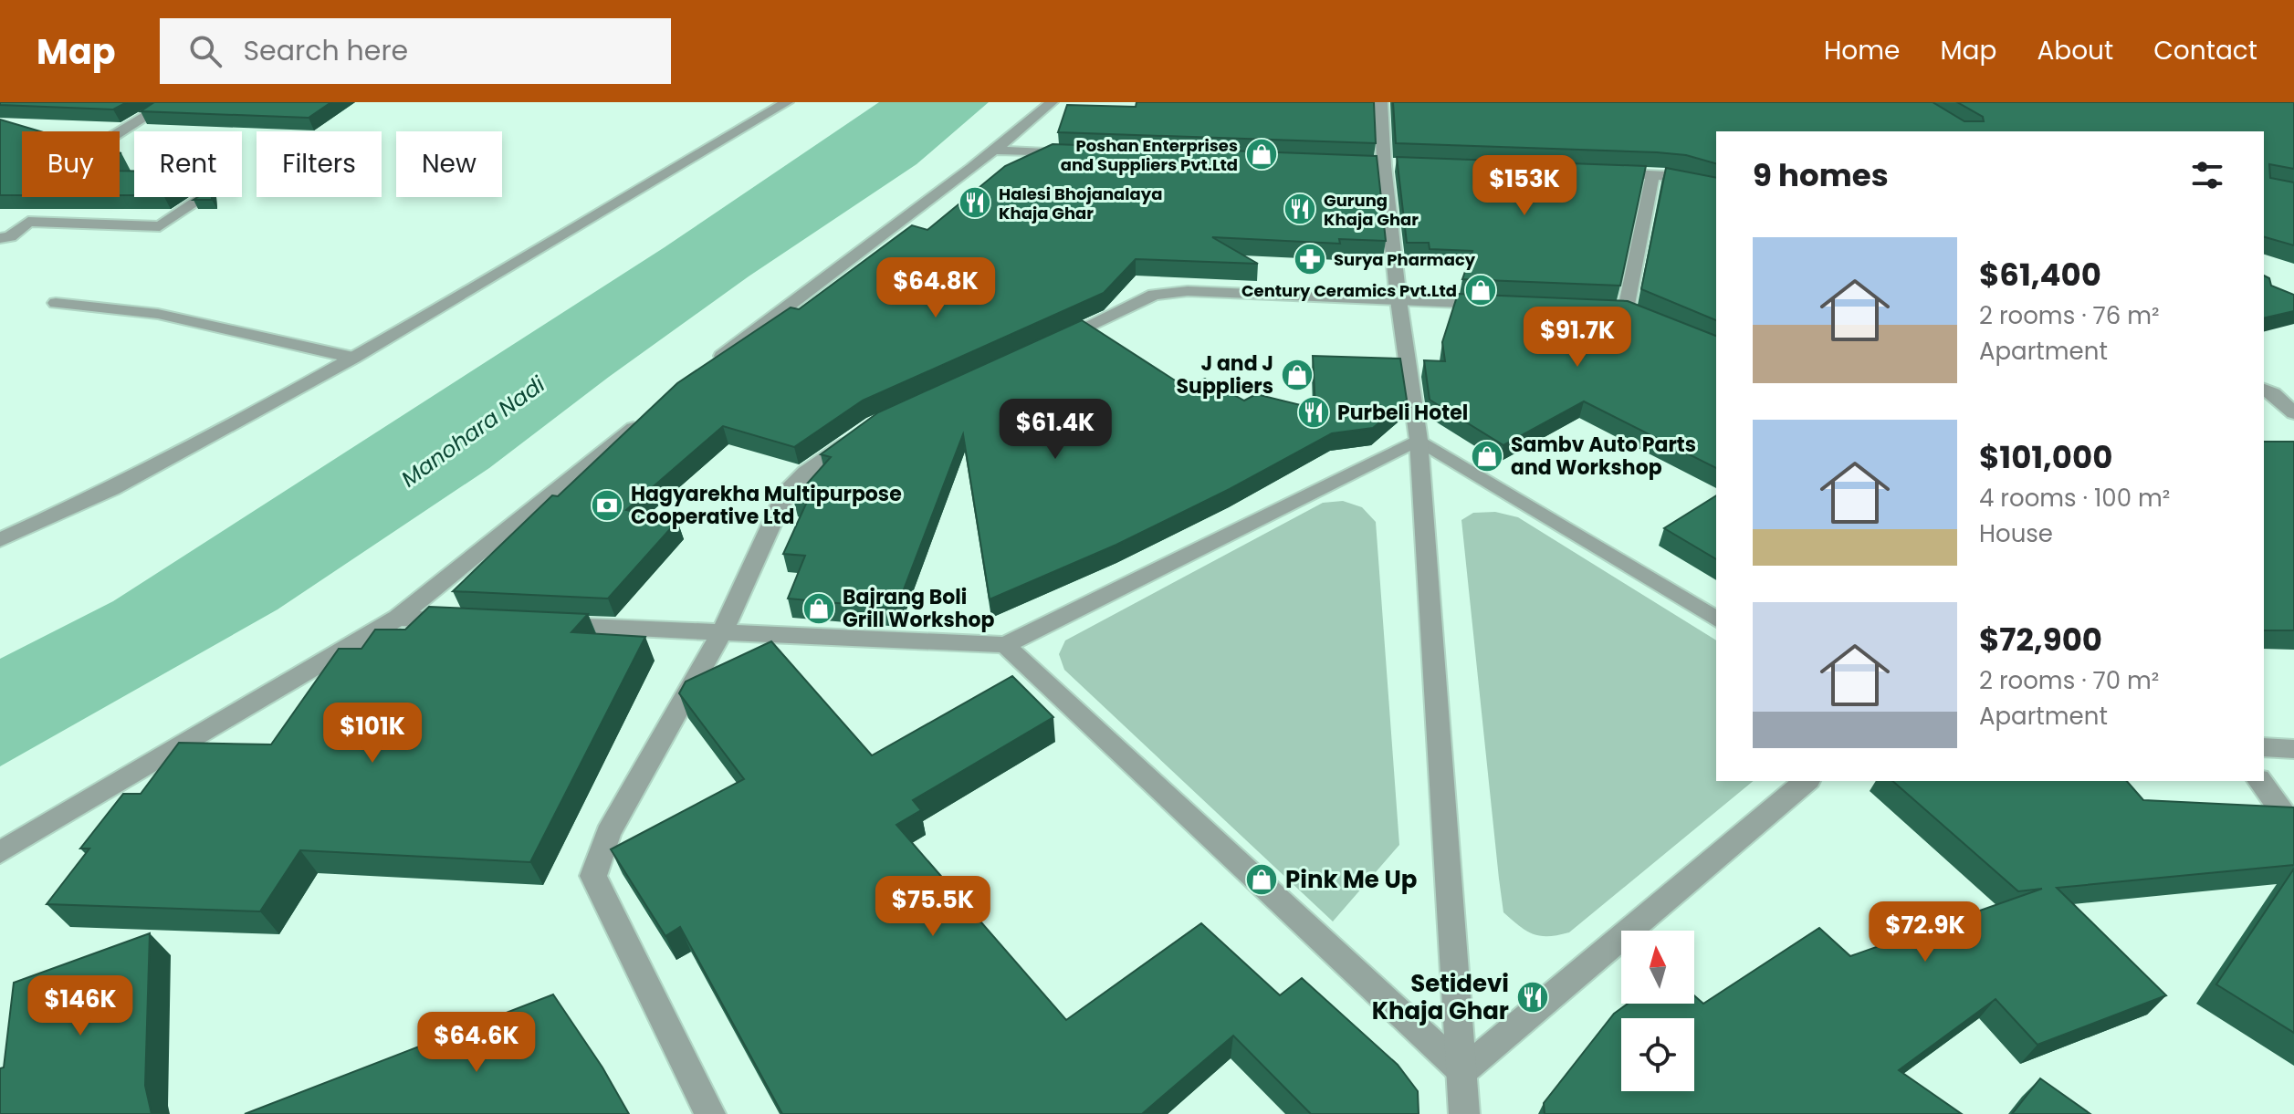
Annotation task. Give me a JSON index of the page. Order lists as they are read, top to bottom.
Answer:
{
  "water": ["Manohara Nadi"],
  "places": {
    "shop": [
      "Poshan Enterprises and Suppliers Pvt.Ltd",
      "Century Ceramics Pvt.Ltd",
      "J and J Suppliers",
      "Sambv Auto Parts and Workshop",
      "Bajrang Boli Grill Workshop",
      "Pink Me Up"
    ],
    "restaurant": [
      "Halesi Bhojanalaya Khaja Ghar",
      "Gurung Khaja Ghar",
      "Purbeli Hotel",
      "Setidevi Khaja Ghar"
    ],
    "pharmacy": ["Surya Pharmacy"],
    "bank": ["Hagyarekha Multipurpose Cooperative Ltd"]
  },
  "north": "top",
  "page": {
    "header": "Map",
    "search": "Search here",
    "nav": [
      "Home",
      "Map",
      "About",
      "Contact"
    ],
    "chip": [
      "Buy",
      "Rent",
      "Filters",
      "New"
    ],
    "heading": "9 homes",
    "price": [
      "$153K",
      "$64.8K",
      "$91.7K",
      "$61.4K",
      "$101K",
      "$75.5K",
      "$72.9K",
      "$146K",
      "$64.6K"
    ],
    "list": [
      {
        "name": "$61,400",
        "note": "2 rooms · 76 m² · Apartment"
      },
      {
        "name": "$101,000",
        "note": "4 rooms · 100 m² · House"
      },
      {
        "name": "$72,900",
        "note": "2 rooms · 70 m² · Apartment"
      }
    ]
  }
}
